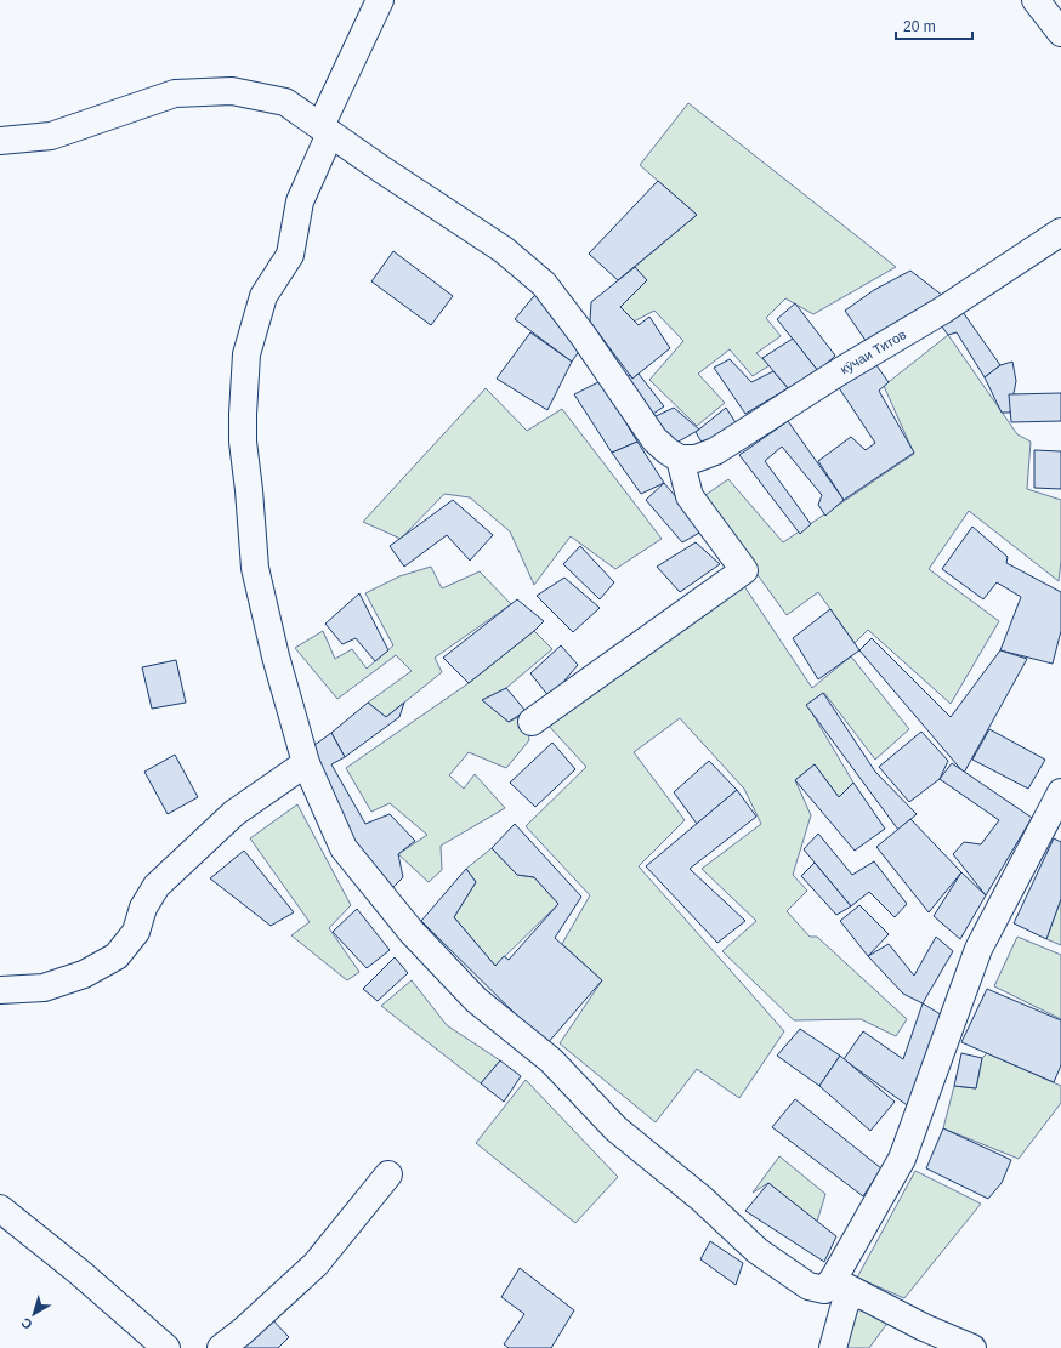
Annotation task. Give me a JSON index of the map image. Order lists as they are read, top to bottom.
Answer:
{
  "streets": {
    "street": ["кӯчаи Титов"]
  },
  "scale_bar": "20 m",
  "north": "bottom left"
}
